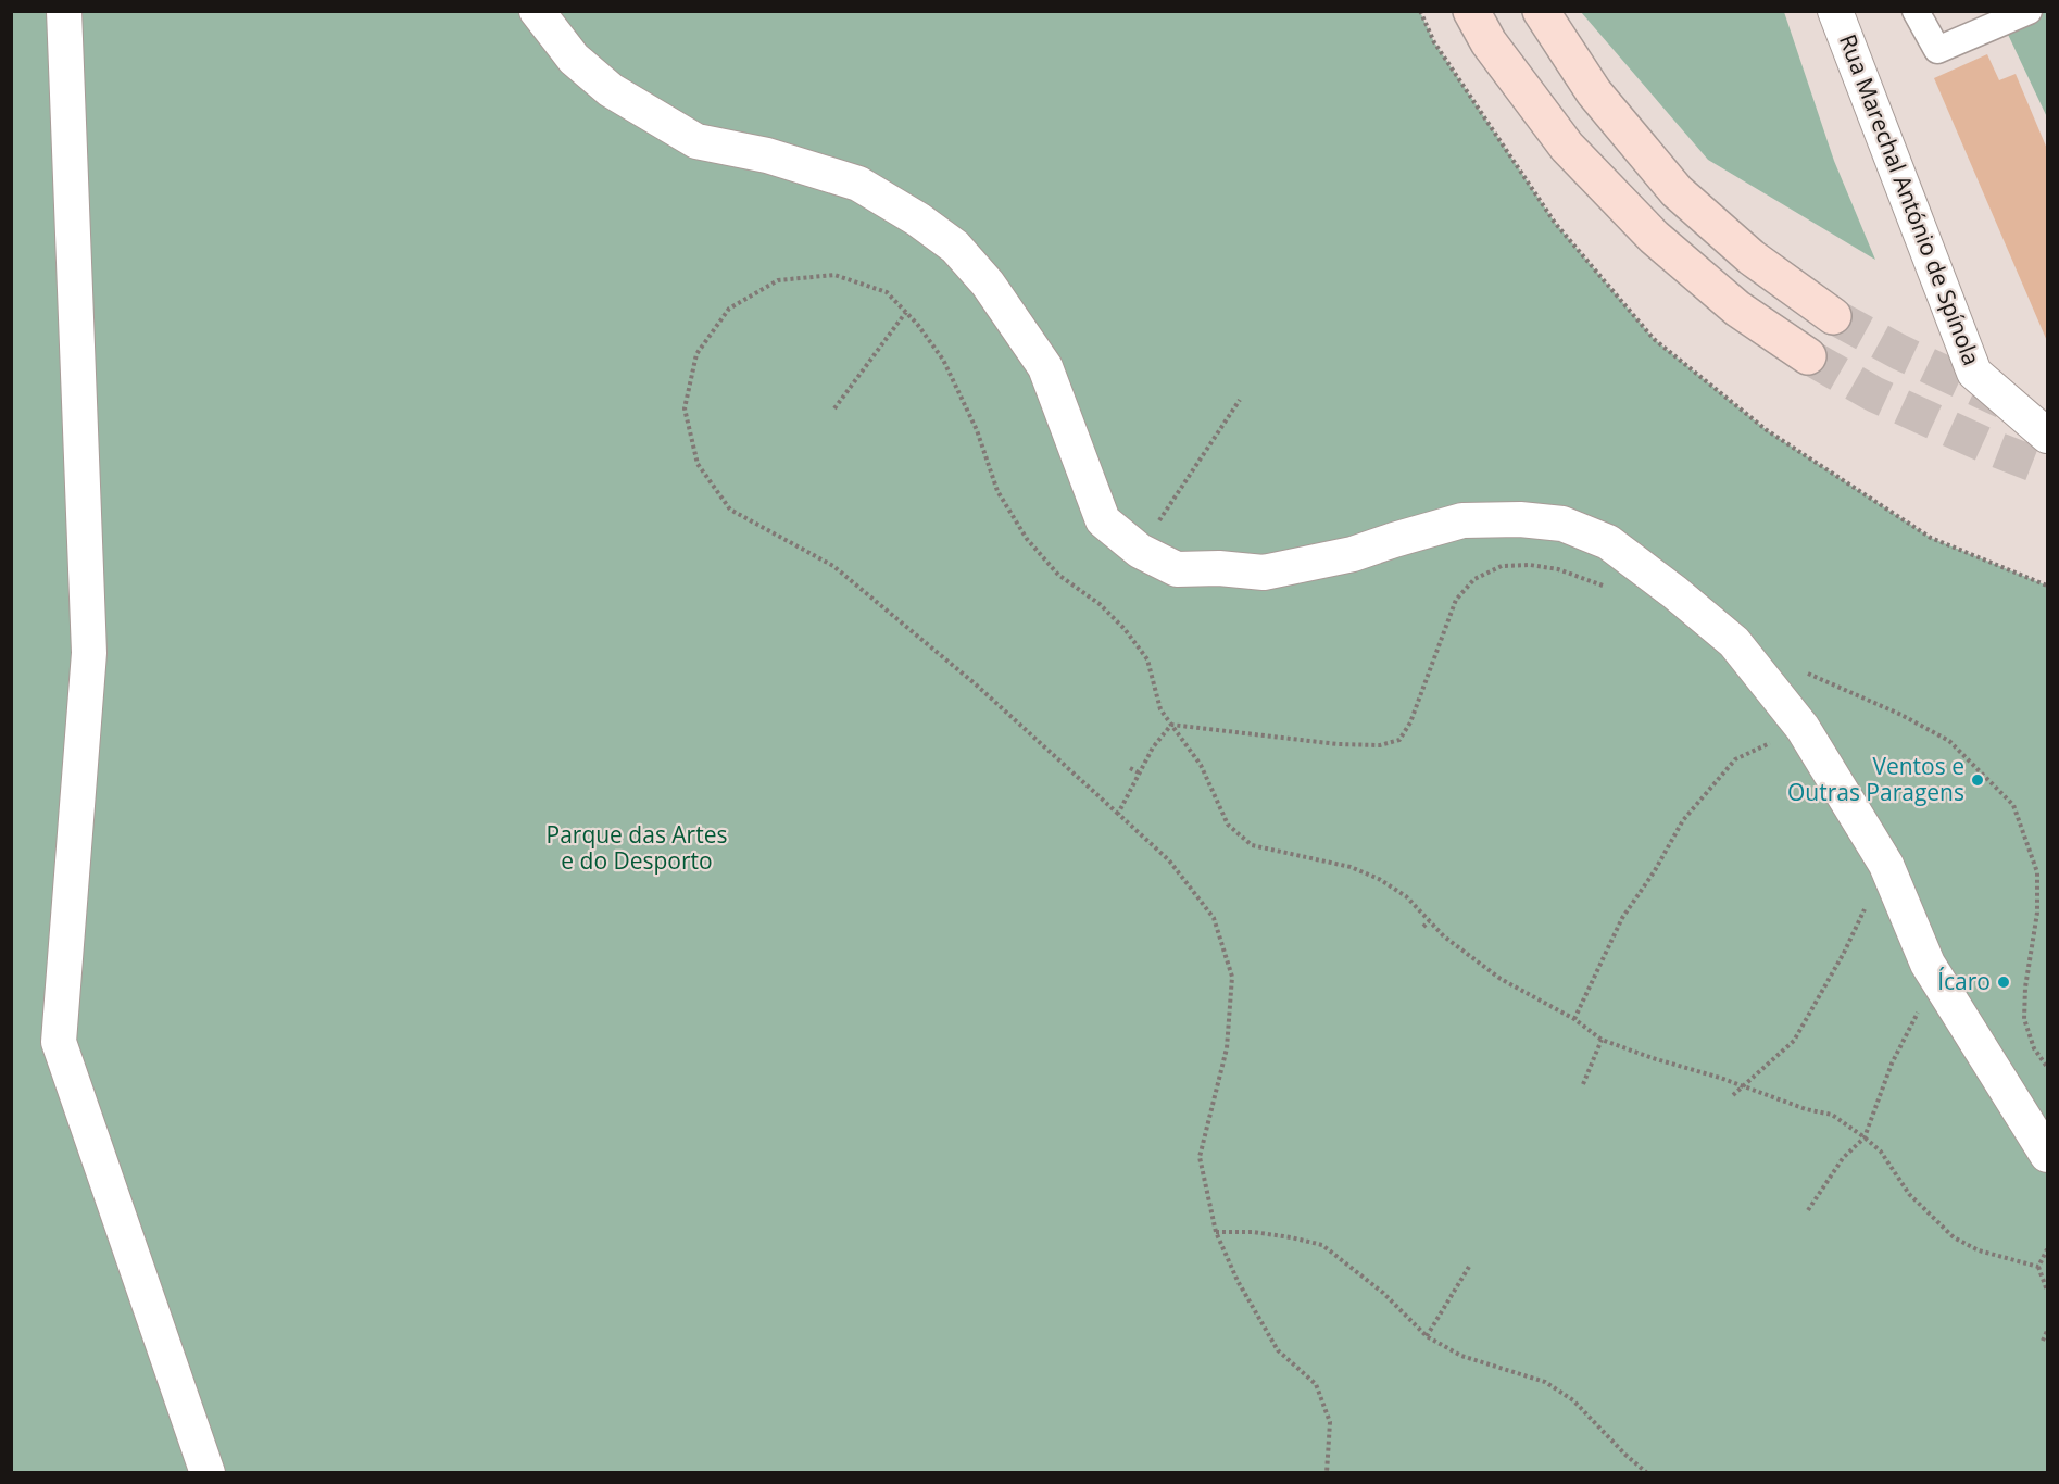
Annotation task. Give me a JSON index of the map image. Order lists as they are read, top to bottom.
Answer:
{
  "streets": {
    "street": ["Rua Marechal António de Spínola"]
  },
  "parks": ["Parque das Artes e do Desporto"],
  "places": ["Ventos e Outras Paragens", "Ícaro"]
}
